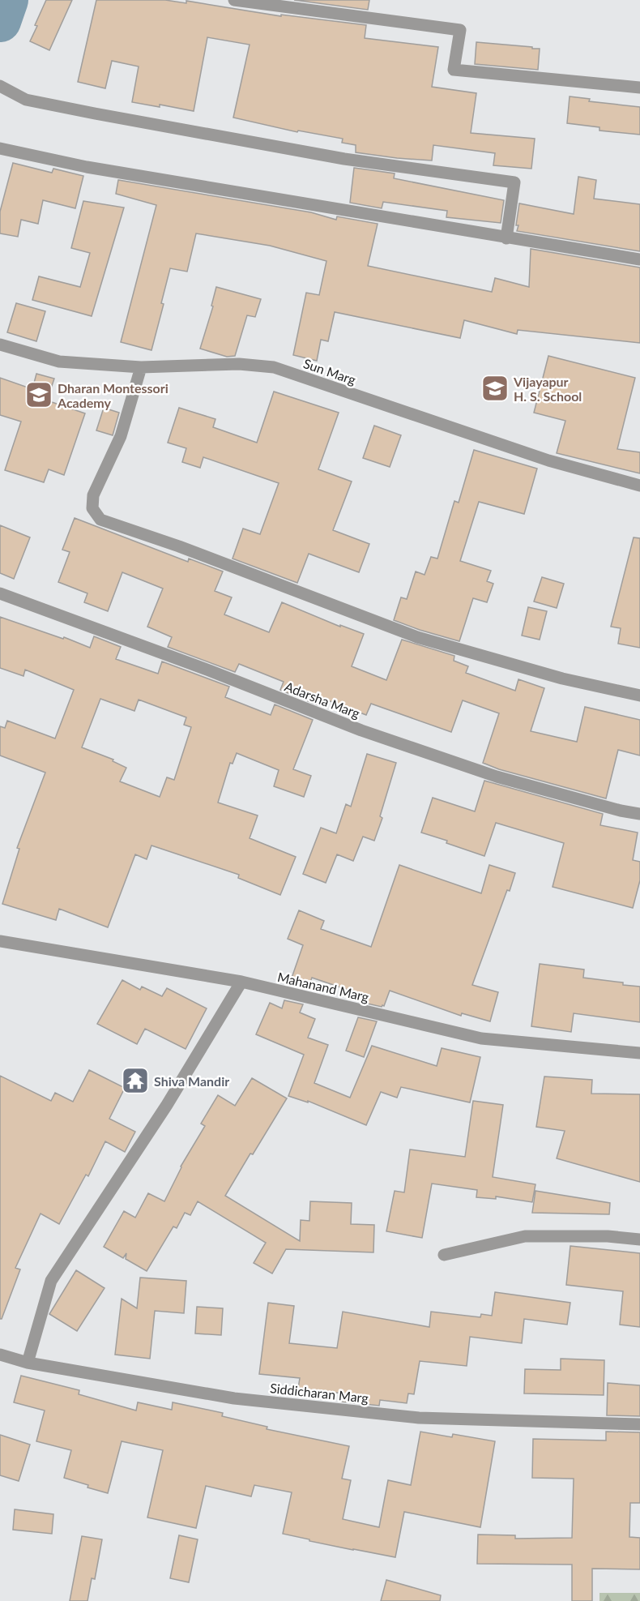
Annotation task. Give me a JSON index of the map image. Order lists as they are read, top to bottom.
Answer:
{
  "streets": {
    "street": [
      "Sun Marg",
      "Adarsha Marg",
      "Mahanand Marg",
      "Siddicharan Marg"
    ]
  },
  "places": {
    "school or university": ["Vijayapur H. S. School", "Dharan Montessori Academy"],
    "temple": ["Shiva Mandir"]
  }
}
